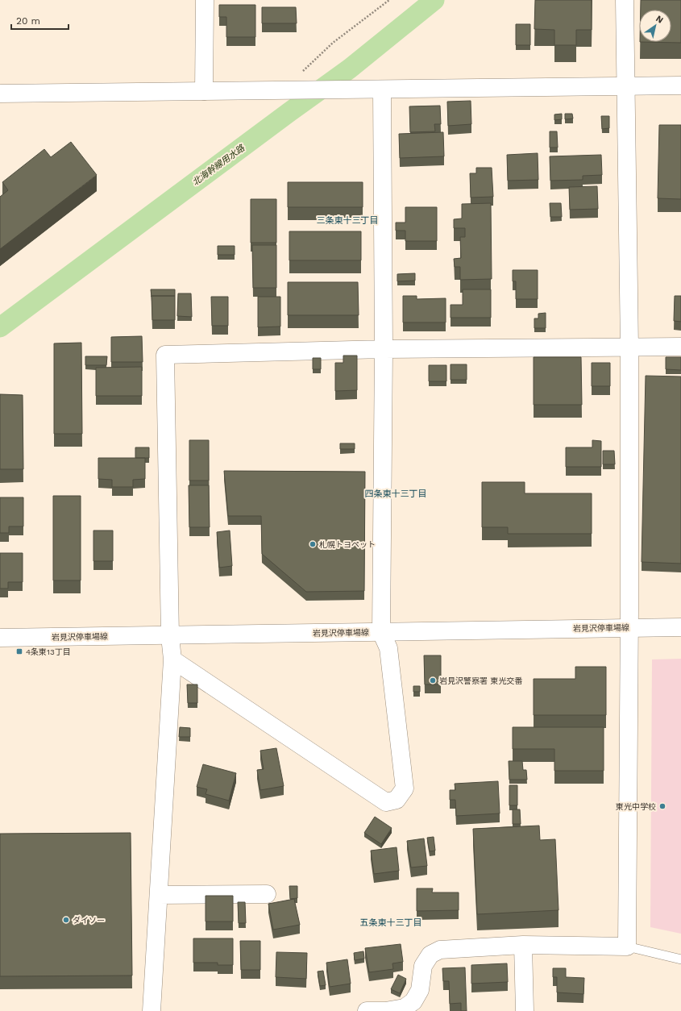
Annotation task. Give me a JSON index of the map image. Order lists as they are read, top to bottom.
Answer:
{
  "streets": {
    "street": ["岩見沢停車場線"]
  },
  "districts": ["三条東十三丁目", "四条東十三丁目", "五条東十三丁目"],
  "water": ["北海幹線用水路"],
  "places": {
    "other": [
      "札幌トヨペット",
      "岩見沢警察署 東光交番",
      "東光中学校",
      "ダイソー"
    ],
    "transit": ["4条東13丁目"]
  },
  "scale_bar": "20 m",
  "north": "top right"
}
